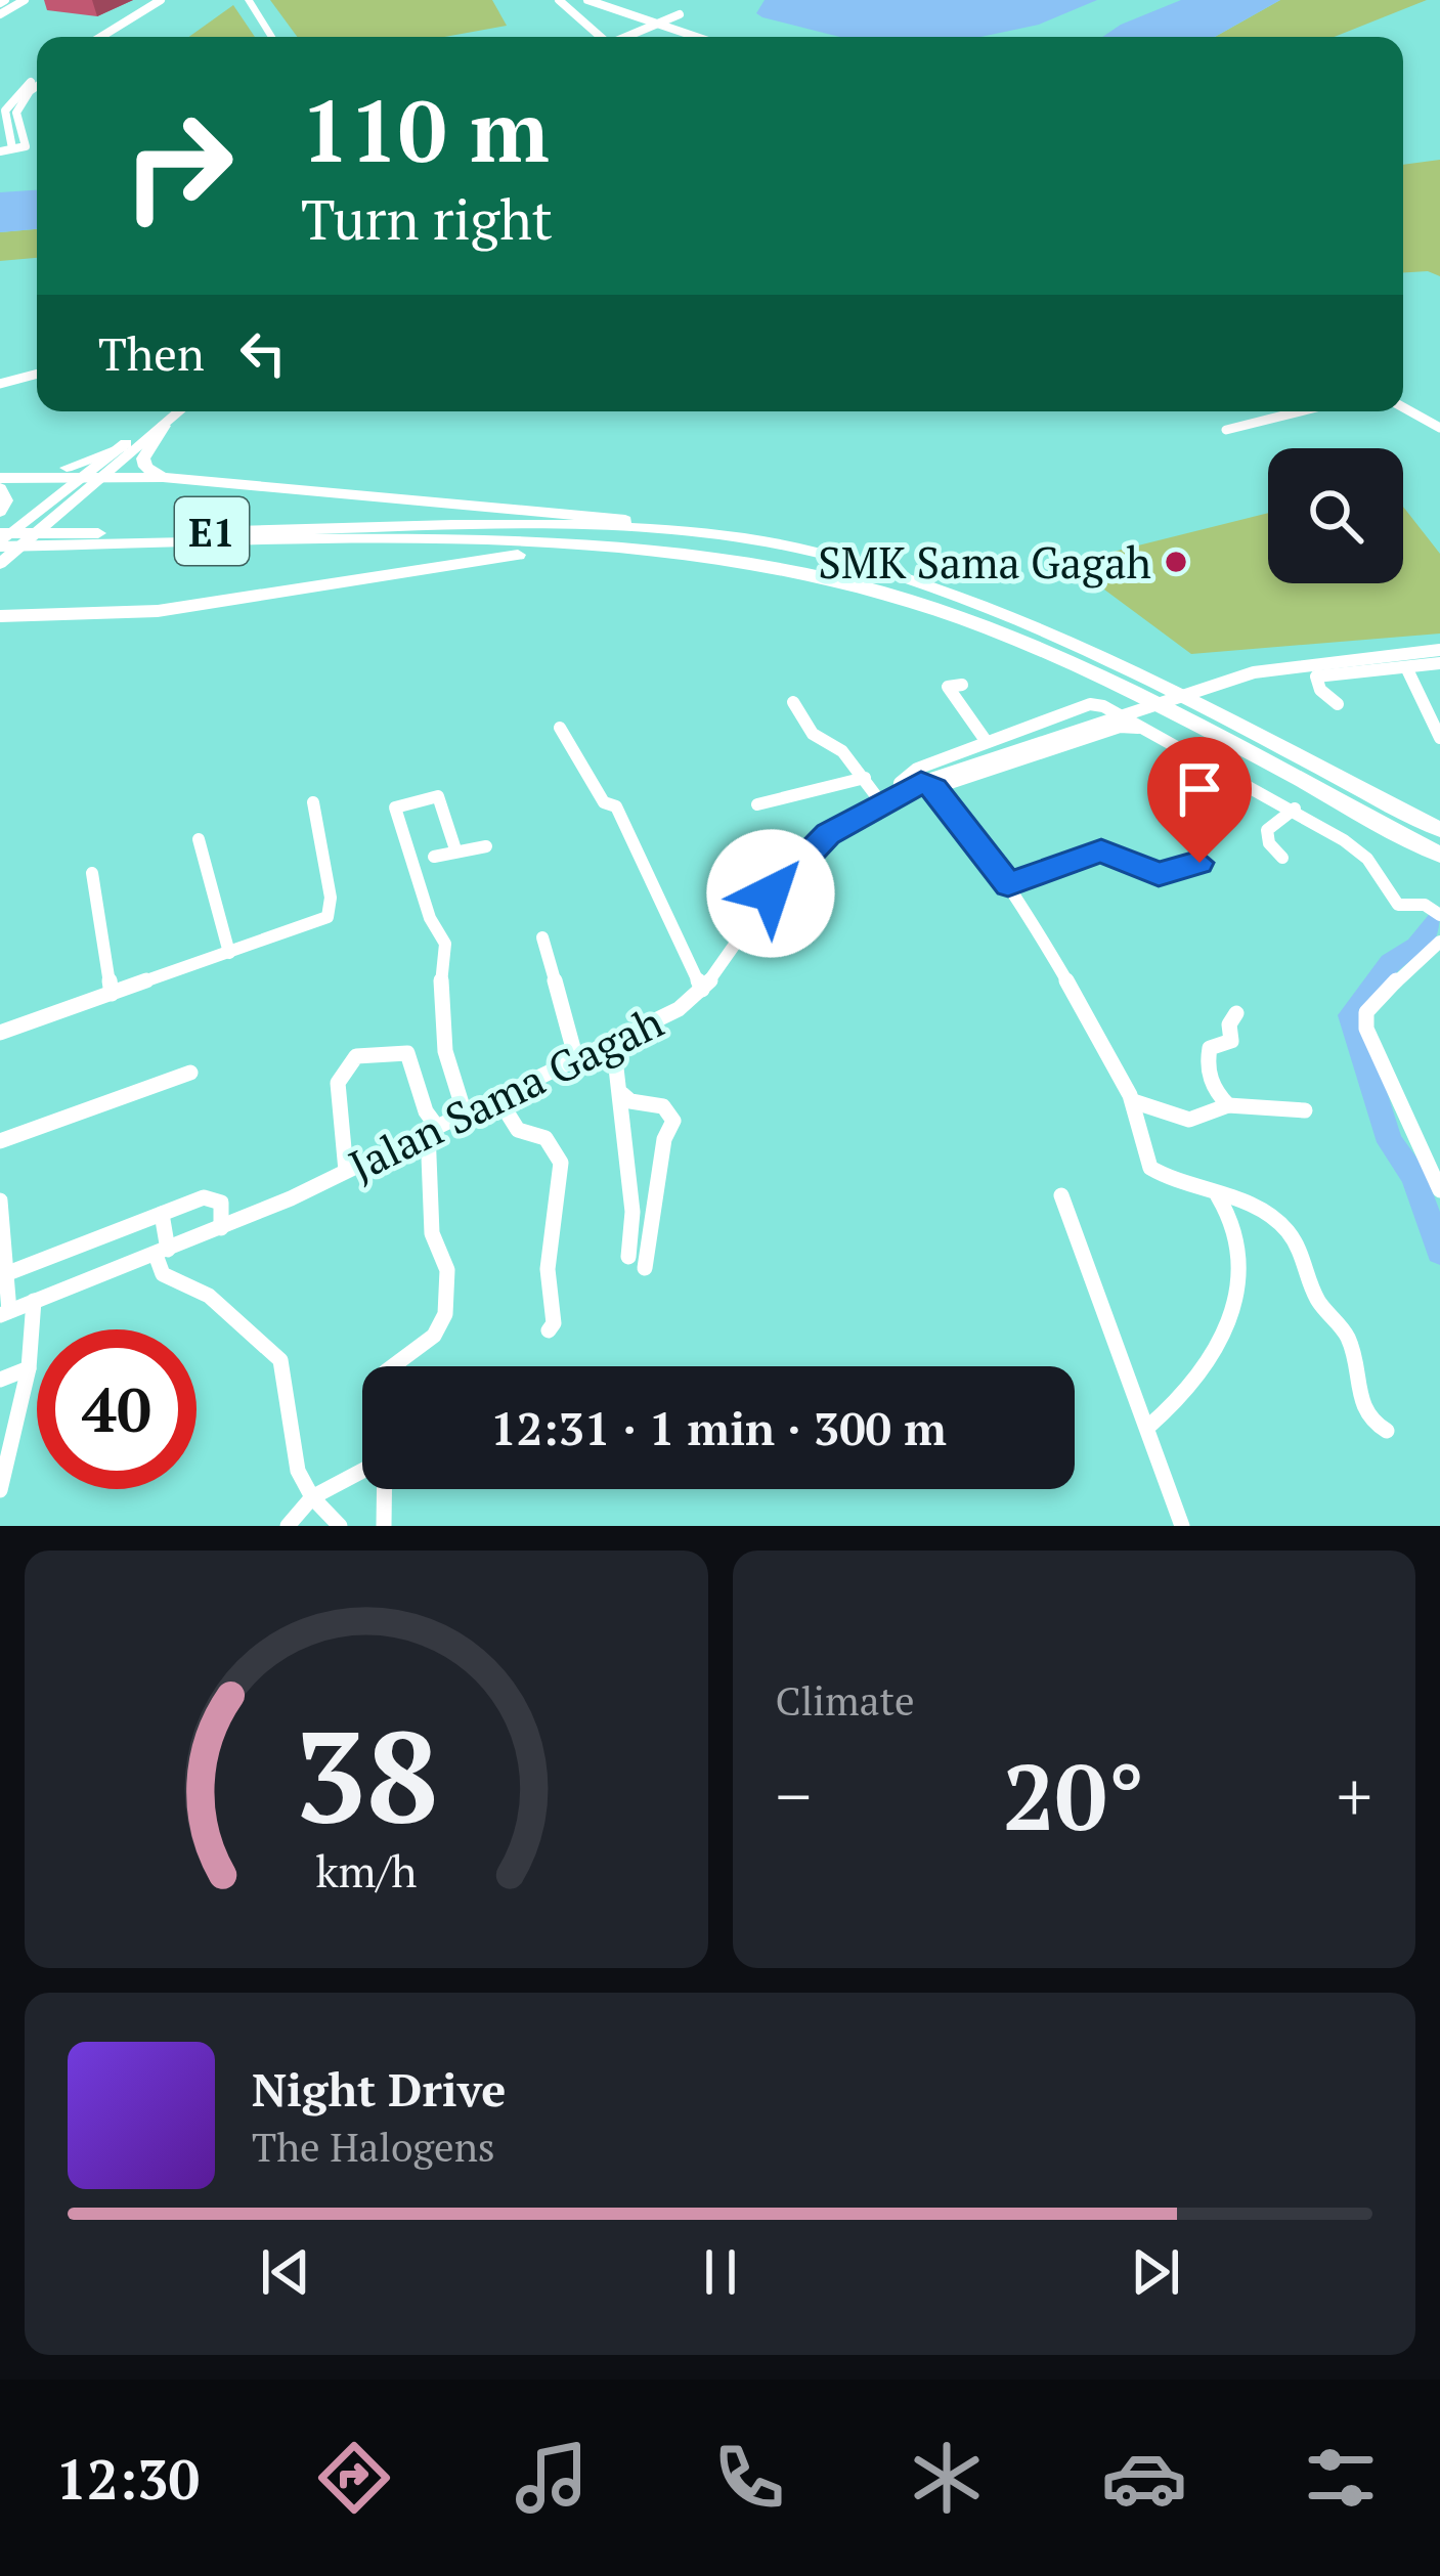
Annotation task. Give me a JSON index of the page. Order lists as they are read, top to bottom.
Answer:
{
  "streets": {
    "highway": ["E1"],
    "street": ["Jalan Sama Gagah"]
  },
  "places": ["SMK Sama Gagah"],
  "page": {
    "turn": ["110 m", "Turn right"],
    "then": "Then",
    "limit": "40",
    "trip": "12:31 · 1 min · 300 m",
    "tile": "Climate",
    "heat": ["−", "20°", "+"],
    "song": ["Night Drive", "The Halogens"],
    "tabs": "12:30",
    "gauge": ["38", "km/h"]
  }
}
